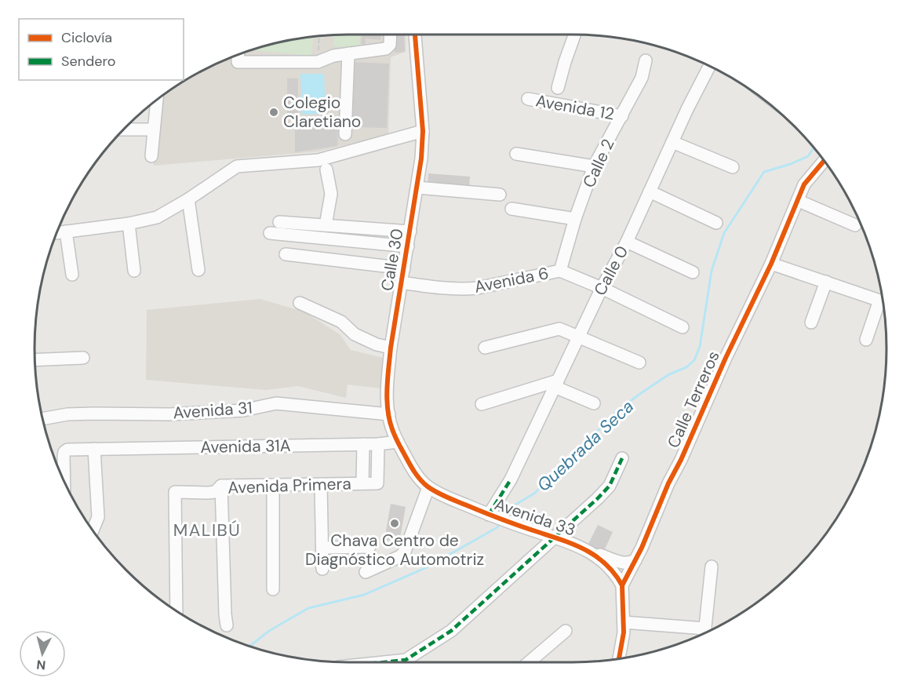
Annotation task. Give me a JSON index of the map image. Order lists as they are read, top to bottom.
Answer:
{
  "streets": {
    "street": [
      "Avenida 12",
      "Calle 2",
      "Calle 30",
      "Calle 0",
      "Avenida 6",
      "Calle Terreros",
      "Avenida 31",
      "Avenida 31A",
      "Avenida Primera",
      "Avenida 33"
    ]
  },
  "crossings": [
    ["Avenida 12", "Calle 2"],
    ["Calle 2", "Avenida 6"],
    ["Calle 30", "Avenida 6"],
    ["Calle 30", "Avenida 31"],
    ["Calle 30", "Avenida 31A"],
    ["Calle 30", "Avenida 33"],
    ["Calle 0", "Avenida 6"],
    ["Calle 0", "Avenida 33"],
    ["Calle Terreros", "Avenida 33"],
    ["Avenida 31A", "Avenida Primera"]
  ],
  "districts": ["MALIBÚ"],
  "water": ["Quebrada Seca"],
  "places": ["Colegio Claretiano", "Chava Centro de Diagnóstico Automotriz"],
  "legend": ["Ciclovía", "Sendero"],
  "north": "bottom"
}
